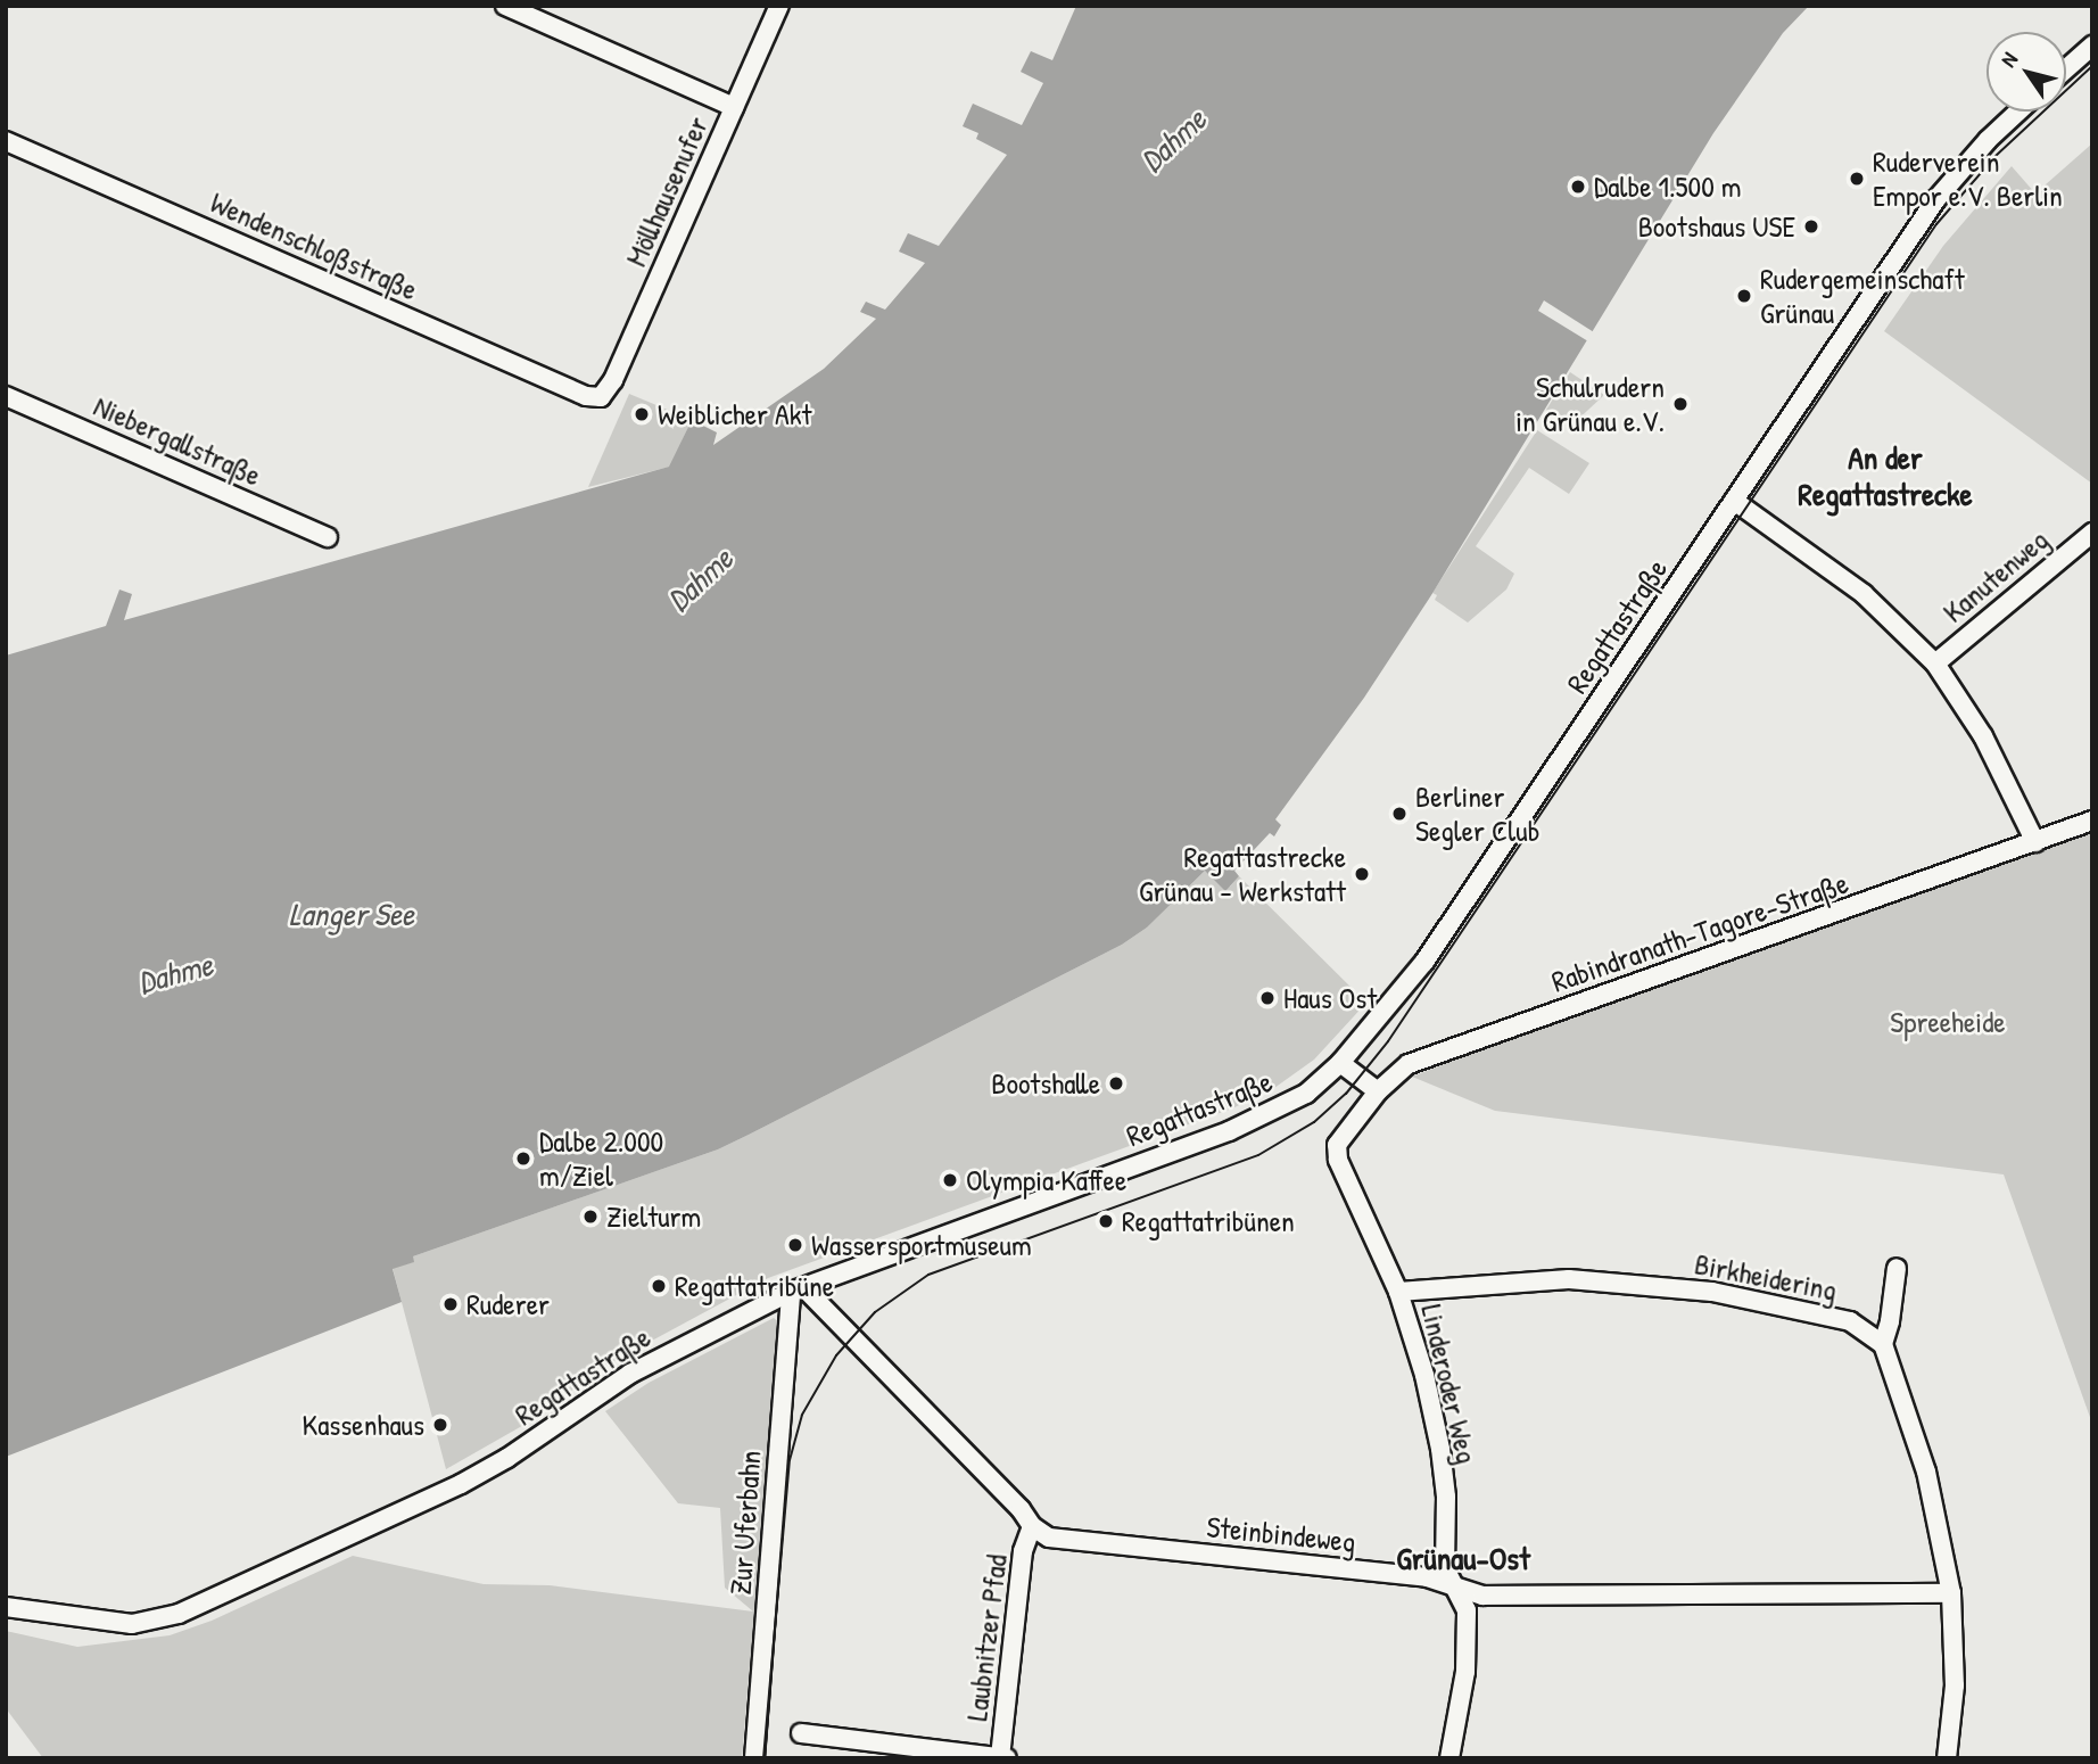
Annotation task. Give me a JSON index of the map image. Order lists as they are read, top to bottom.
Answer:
{
  "streets": {
    "street": [
      "Möllhausenufer",
      "Wendenschloßstraße",
      "Niebergallstraße",
      "Kanutenweg",
      "Regattastraße",
      "Rabindranath-Tagore-Straße",
      "Birkheidering",
      "Linderoder Weg",
      "Zur Uferbahn",
      "Steinbindeweg",
      "Laubnitzer Pfad"
    ]
  },
  "crossings": [
    ["Möllhausenufer", "Wendenschloßstraße"],
    ["Regattastraße", "Zur Uferbahn"],
    ["Rabindranath-Tagore-Straße", "Linderoder Weg"],
    ["Birkheidering", "Linderoder Weg"],
    ["Linderoder Weg", "Steinbindeweg"],
    ["Steinbindeweg", "Laubnitzer Pfad"]
  ],
  "districts": ["An der Regattastrecke", "Grünau-Ost"],
  "water": ["Dahme", "Langer See"],
  "parks": ["Spreeheide"],
  "places": [
    "Ruderverein Empor e.V. Berlin",
    "Dalbe 1.500 m",
    "Bootshaus USE",
    "Rudergemeinschaft Grünau",
    "Schulrudern in Grünau e.V.",
    "Weiblicher Akt",
    "Berliner Segler Club",
    "Regattastrecke Grünau - Werkstatt",
    "Haus Ost",
    "Bootshalle",
    "Dalbe 2.000 m/Ziel",
    "Olympia Kaffee",
    "Zielturm",
    "Regattatribünen",
    "Wassersportmuseum",
    "Regattatribüne",
    "Ruderer",
    "Kassenhaus"
  ],
  "north": "top left"
}
